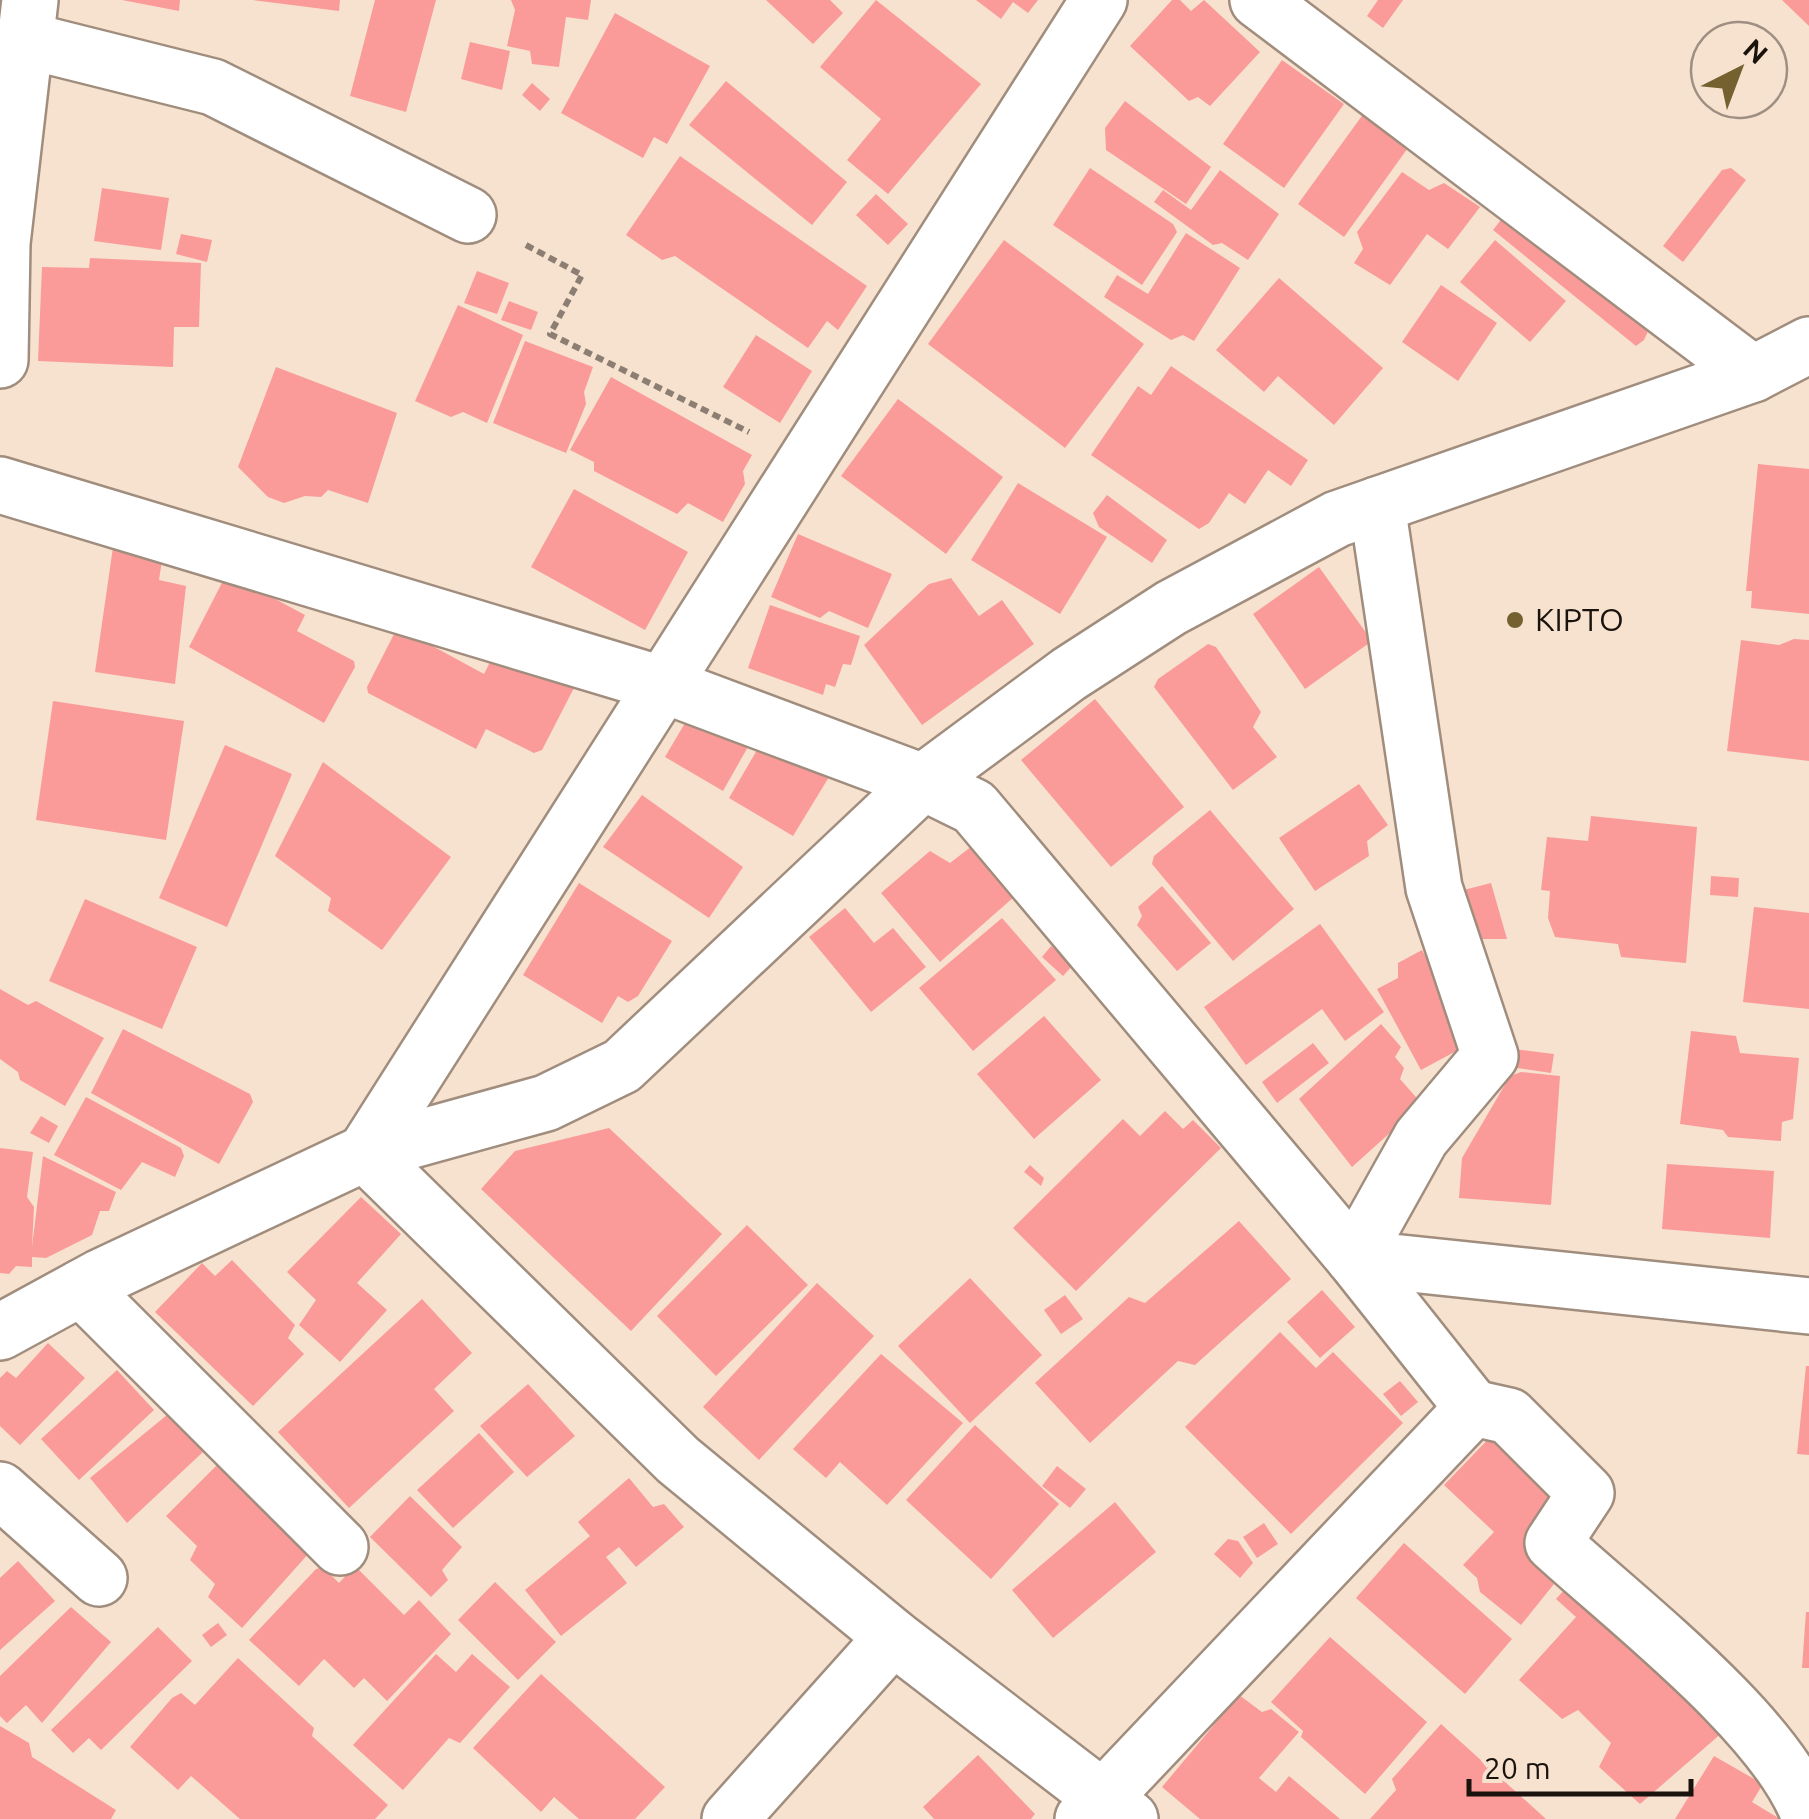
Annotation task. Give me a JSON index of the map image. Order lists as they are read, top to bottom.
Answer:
{
  "places": ["KIPTO"],
  "scale_bar": "20 m",
  "north": "top right"
}
